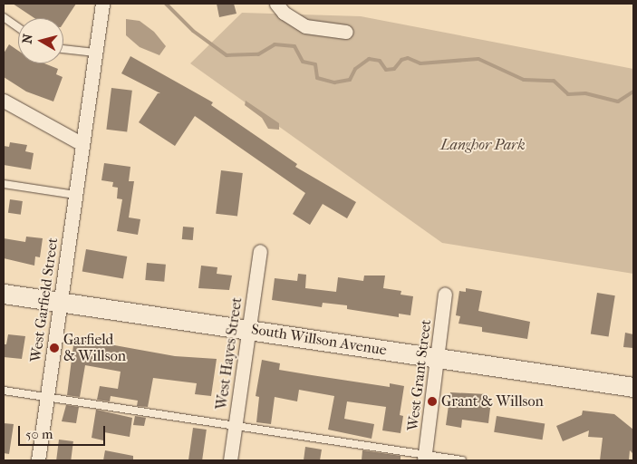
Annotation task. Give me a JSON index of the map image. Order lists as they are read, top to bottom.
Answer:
{
  "streets": {
    "main road": ["South Willson Avenue"],
    "street": ["West Garfield Street", "West Hayes Street", "West Grant Street"]
  },
  "crossings": [
    ["West Garfield Street", "South Willson Avenue"],
    ["South Willson Avenue", "West Hayes Street"],
    ["South Willson Avenue", "West Grant Street"]
  ],
  "parks": ["Langhor Park"],
  "places": ["Garfield & Willson", "Grant & Willson"],
  "scale_bar": "50 m",
  "north": "left"
}
